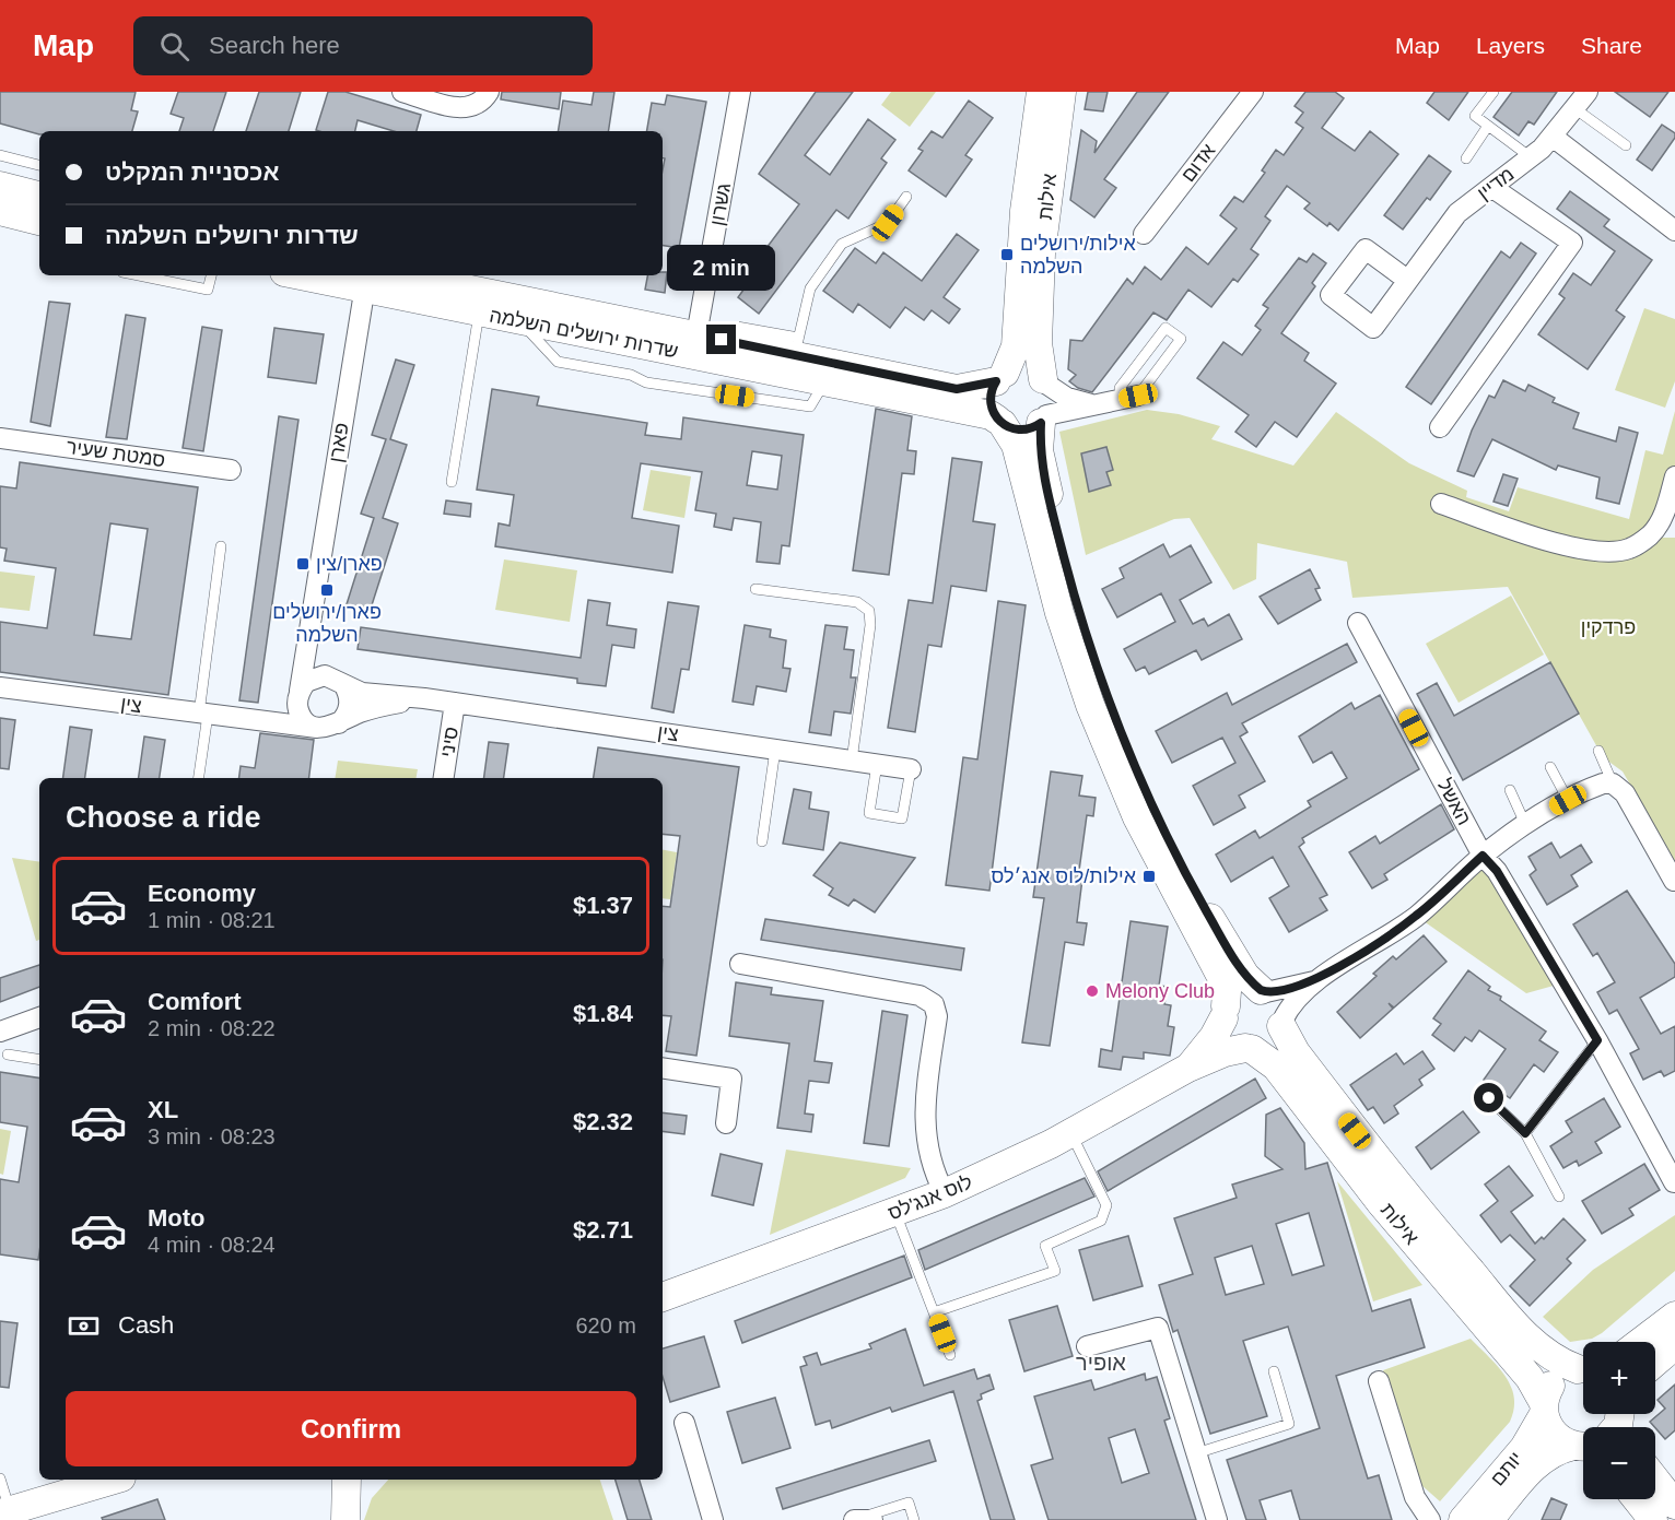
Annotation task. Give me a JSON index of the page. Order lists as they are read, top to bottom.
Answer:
{
  "streets": {
    "street": [
      "אדום",
      "מדיין",
      "אילות",
      "גשרון",
      "שדרות ירושלים השלמה",
      "פארן",
      "סמטת שעיר",
      "צין",
      "סיני",
      "האשל",
      "לוס אנג'לס",
      "יותם"
    ]
  },
  "crossings": [
    ["אילות", "שדרות ירושלים השלמה"],
    ["אילות", "לוס אנג'לס"],
    ["אילות", "יותם"],
    ["גשרון", "שדרות ירושלים השלמה"],
    ["שדרות ירושלים השלמה", "פארן"],
    ["פארן", "צין"],
    ["צין", "סיני"]
  ],
  "districts": ["אופיר"],
  "parks": ["פרדקין"],
  "places": {
    "transit": [
      "אילות/ירושלים השלמה",
      "פארן/צין",
      "פארן/ירושלים השלמה",
      "אילות/לוס אנג׳לס"
    ],
    "other": ["Melony Club"]
  },
  "page": {
    "header": "Map",
    "search": "Search here",
    "nav": ["Map", "Layers", "Share"],
    "banner": ["אכסניית המקלט", "שדרות ירושלים השלמה"],
    "bubble": "2 min",
    "heading": "Choose a ride",
    "list": [
      {
        "name": "Economy",
        "note": "1 min · 08:21",
        "value": "$1.37"
      },
      {
        "name": "Comfort",
        "note": "2 min · 08:22",
        "value": "$1.84"
      },
      {
        "name": "XL",
        "note": "3 min · 08:23",
        "value": "$2.32"
      },
      {
        "name": "Moto",
        "note": "4 min · 08:24",
        "value": "$2.71"
      }
    ],
    "pay": ["Cash", "620 m"],
    "map_buttons": ["+", "−"],
    "buttons": "Confirm"
  }
}
